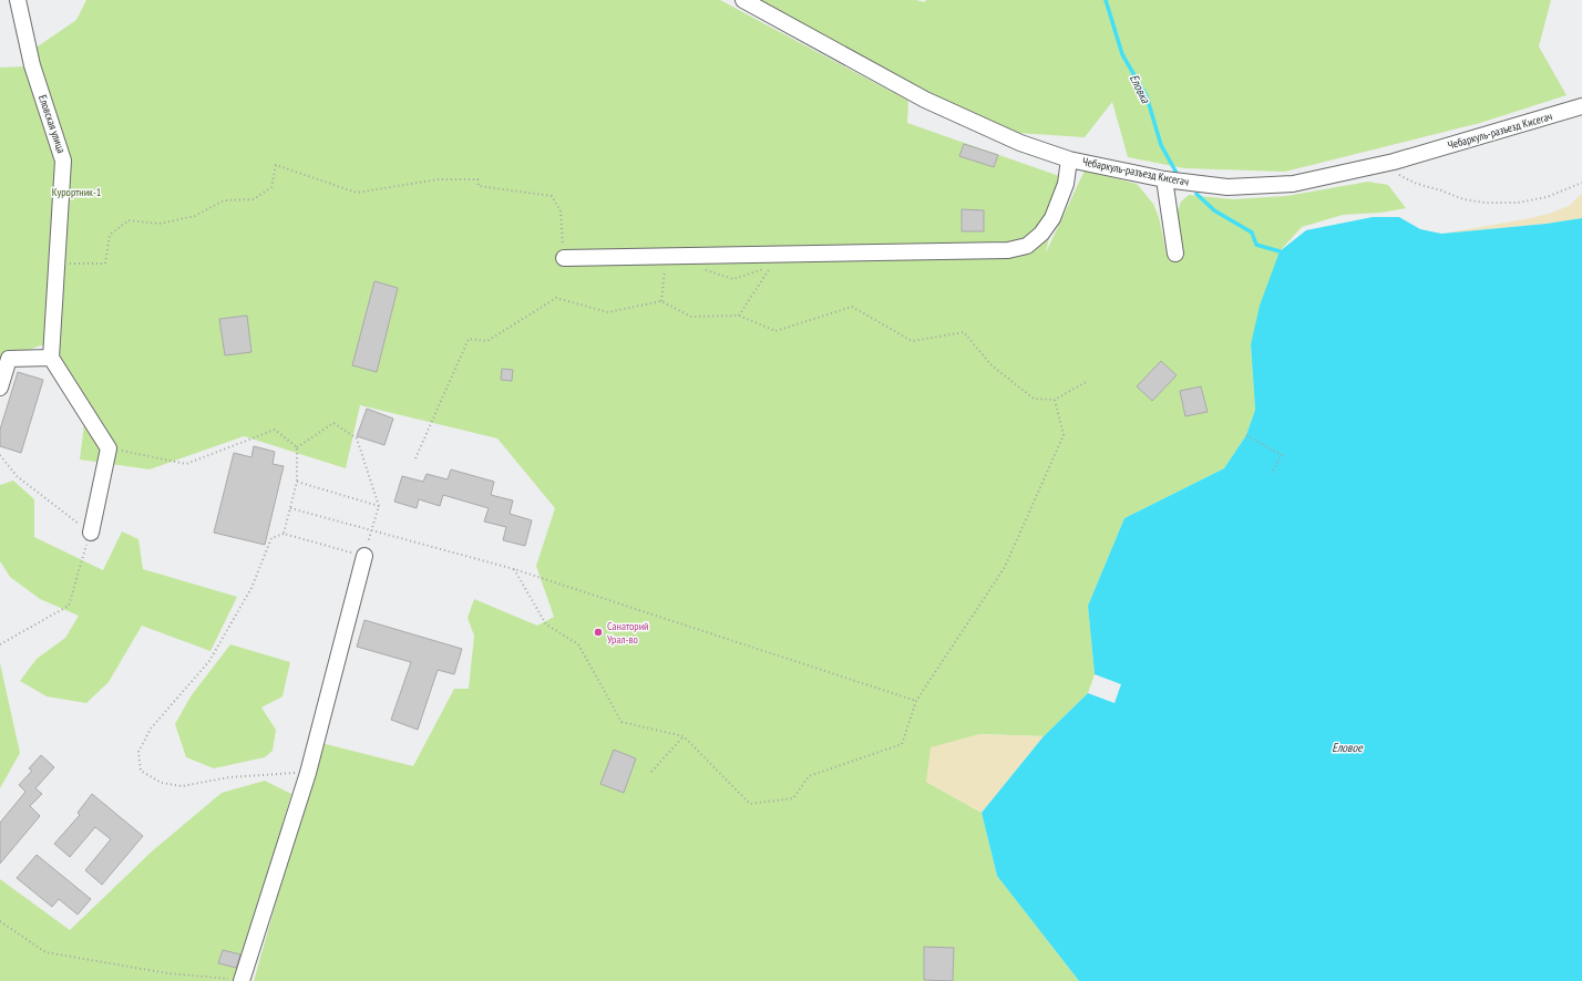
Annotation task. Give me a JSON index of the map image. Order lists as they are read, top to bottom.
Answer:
{
  "streets": {
    "street": ["Еловская улица", "Чебаркуль-разъезд Кисегач"]
  },
  "water": ["Еловка", "Еловое"],
  "parks": ["Курортник-1"],
  "places": ["Санаторий Урал-во"]
}
